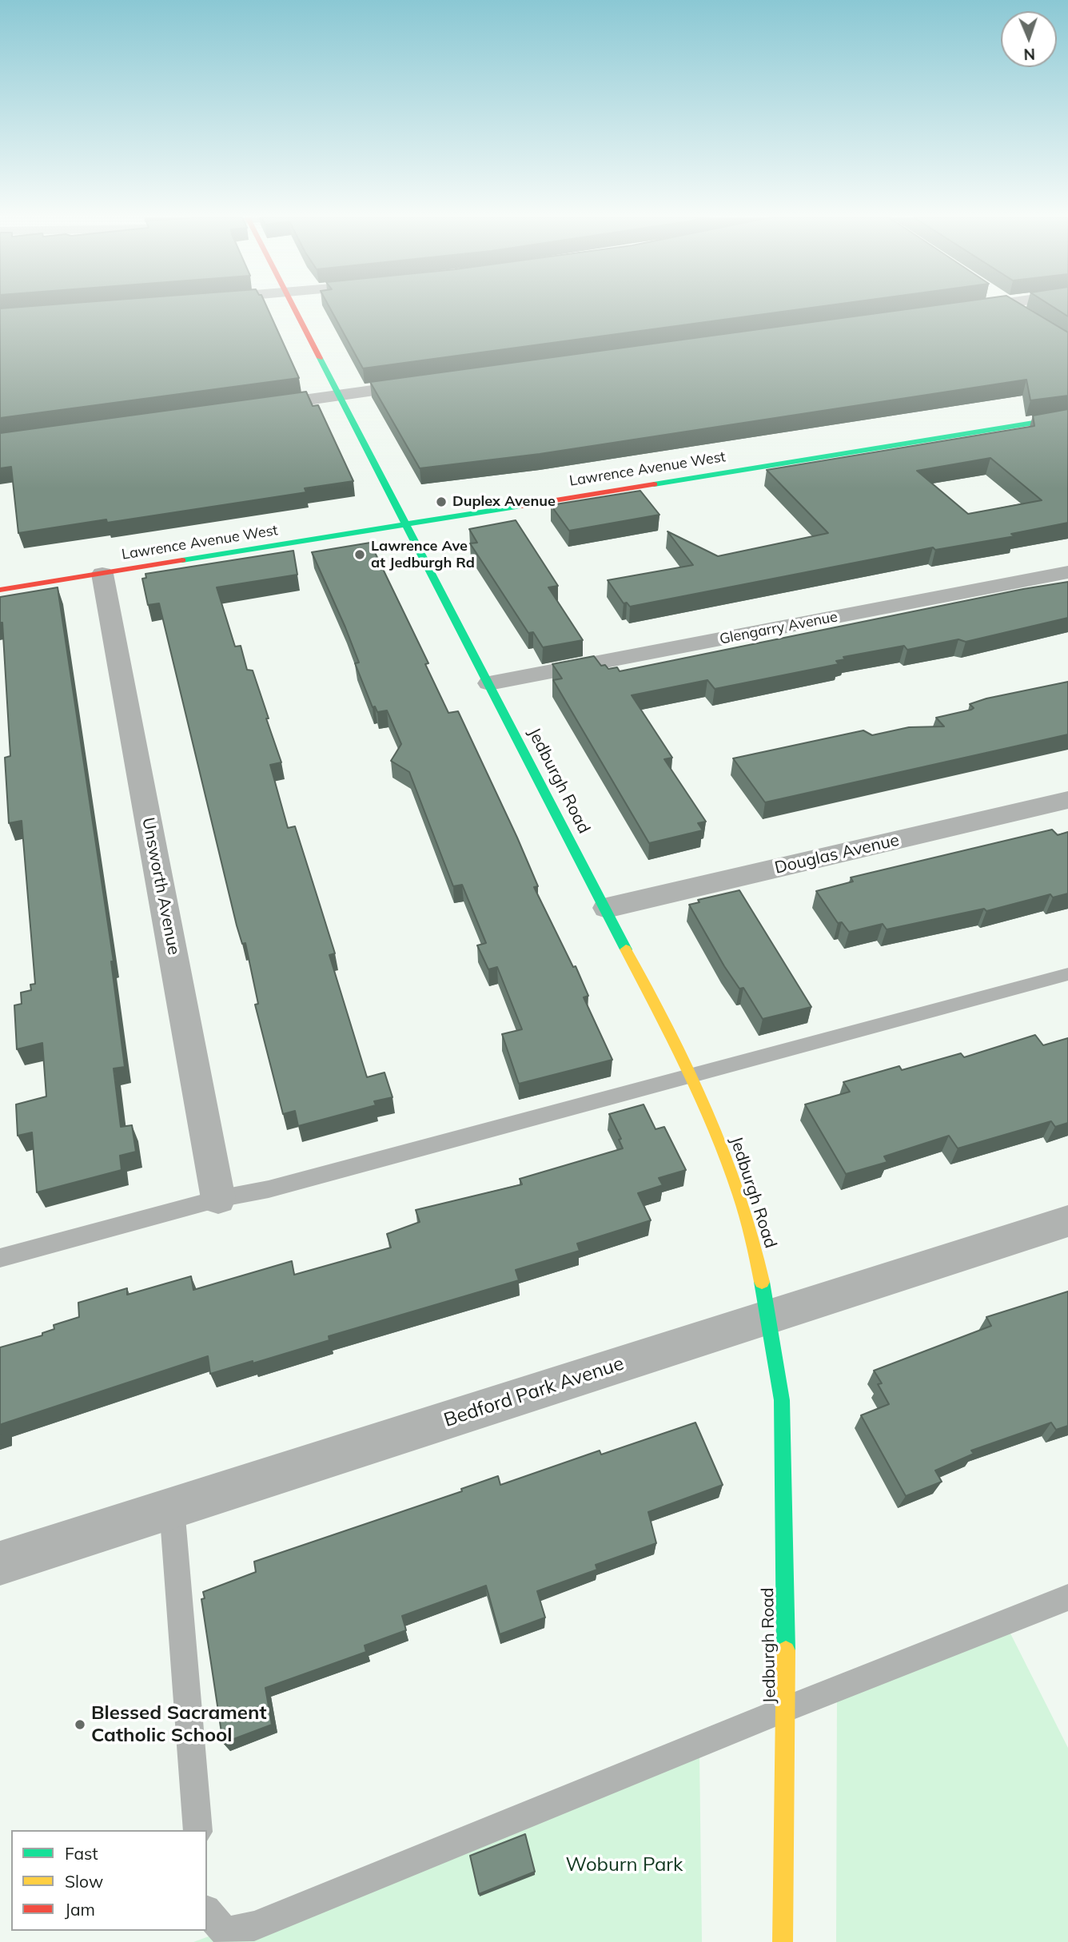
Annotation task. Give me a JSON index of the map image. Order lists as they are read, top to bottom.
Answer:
{
  "streets": {
    "street": [
      "Lawrence Avenue West",
      "Glengarry Avenue",
      "Jedburgh Road",
      "Douglas Avenue",
      "Unsworth Avenue",
      "Bedford Park Avenue"
    ]
  },
  "crossings": [
    ["Lawrence Avenue West", "Jedburgh Road"],
    ["Lawrence Avenue West", "Unsworth Avenue"],
    ["Glengarry Avenue", "Jedburgh Road"],
    ["Jedburgh Road", "Douglas Avenue"],
    ["Jedburgh Road", "Bedford Park Avenue"]
  ],
  "parks": ["Woburn Park"],
  "places": ["Duplex Avenue", "Lawrence Ave at Jedburgh Rd", "Blessed Sacrament Catholic School"],
  "legend": ["Fast", "Slow", "Jam"],
  "north": "bottom"
}
